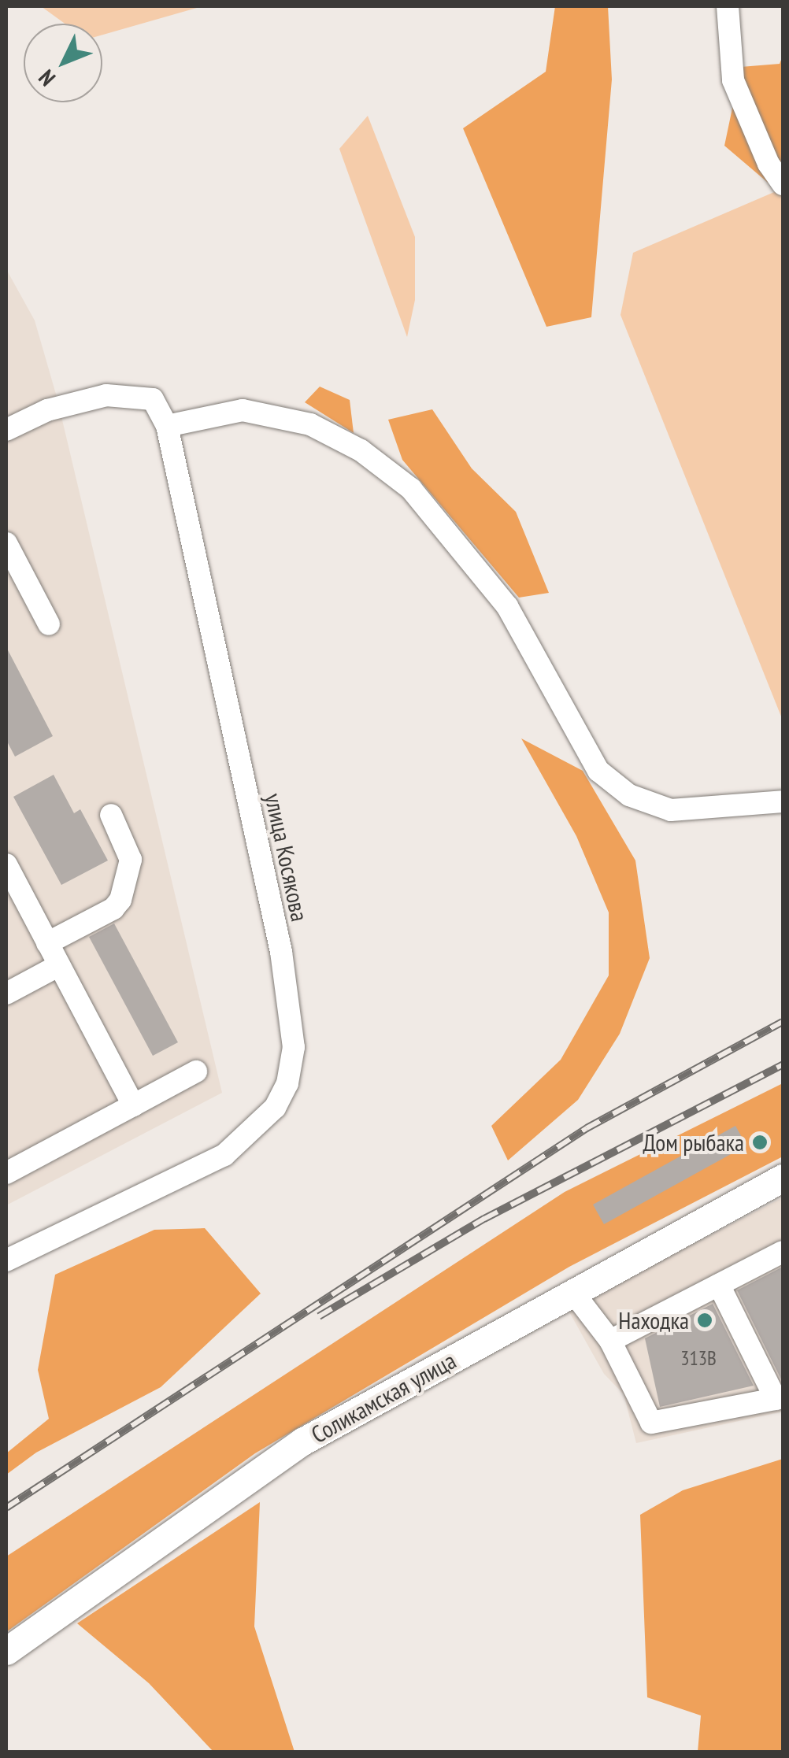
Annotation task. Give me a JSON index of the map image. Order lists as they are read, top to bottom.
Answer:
{
  "streets": {
    "main road": ["Соликамская улица"],
    "street": ["улица Косякова"]
  },
  "places": ["Дом рыбака", "Находка"],
  "house_numbers": ["313В"],
  "north": "bottom left"
}
